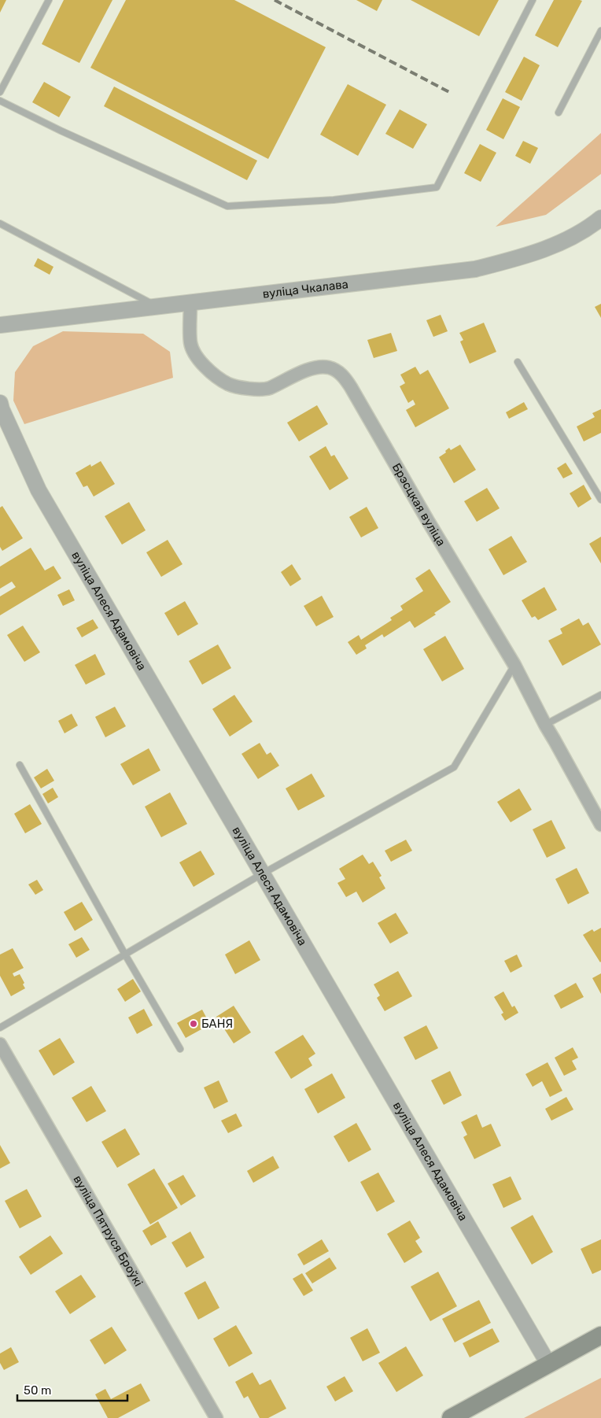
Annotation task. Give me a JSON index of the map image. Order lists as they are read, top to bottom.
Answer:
{
  "streets": {
    "street": [
      "вуліца Чкалава",
      "Брэсцкая вуліца",
      "вуліца Алеся Адамовіча",
      "вуліца Пятруся Броўкі"
    ]
  },
  "crossings": [
    ["вуліца Чкалава", "Брэсцкая вуліца"]
  ],
  "places": ["БАНЯ"],
  "scale_bar": "50 m"
}
